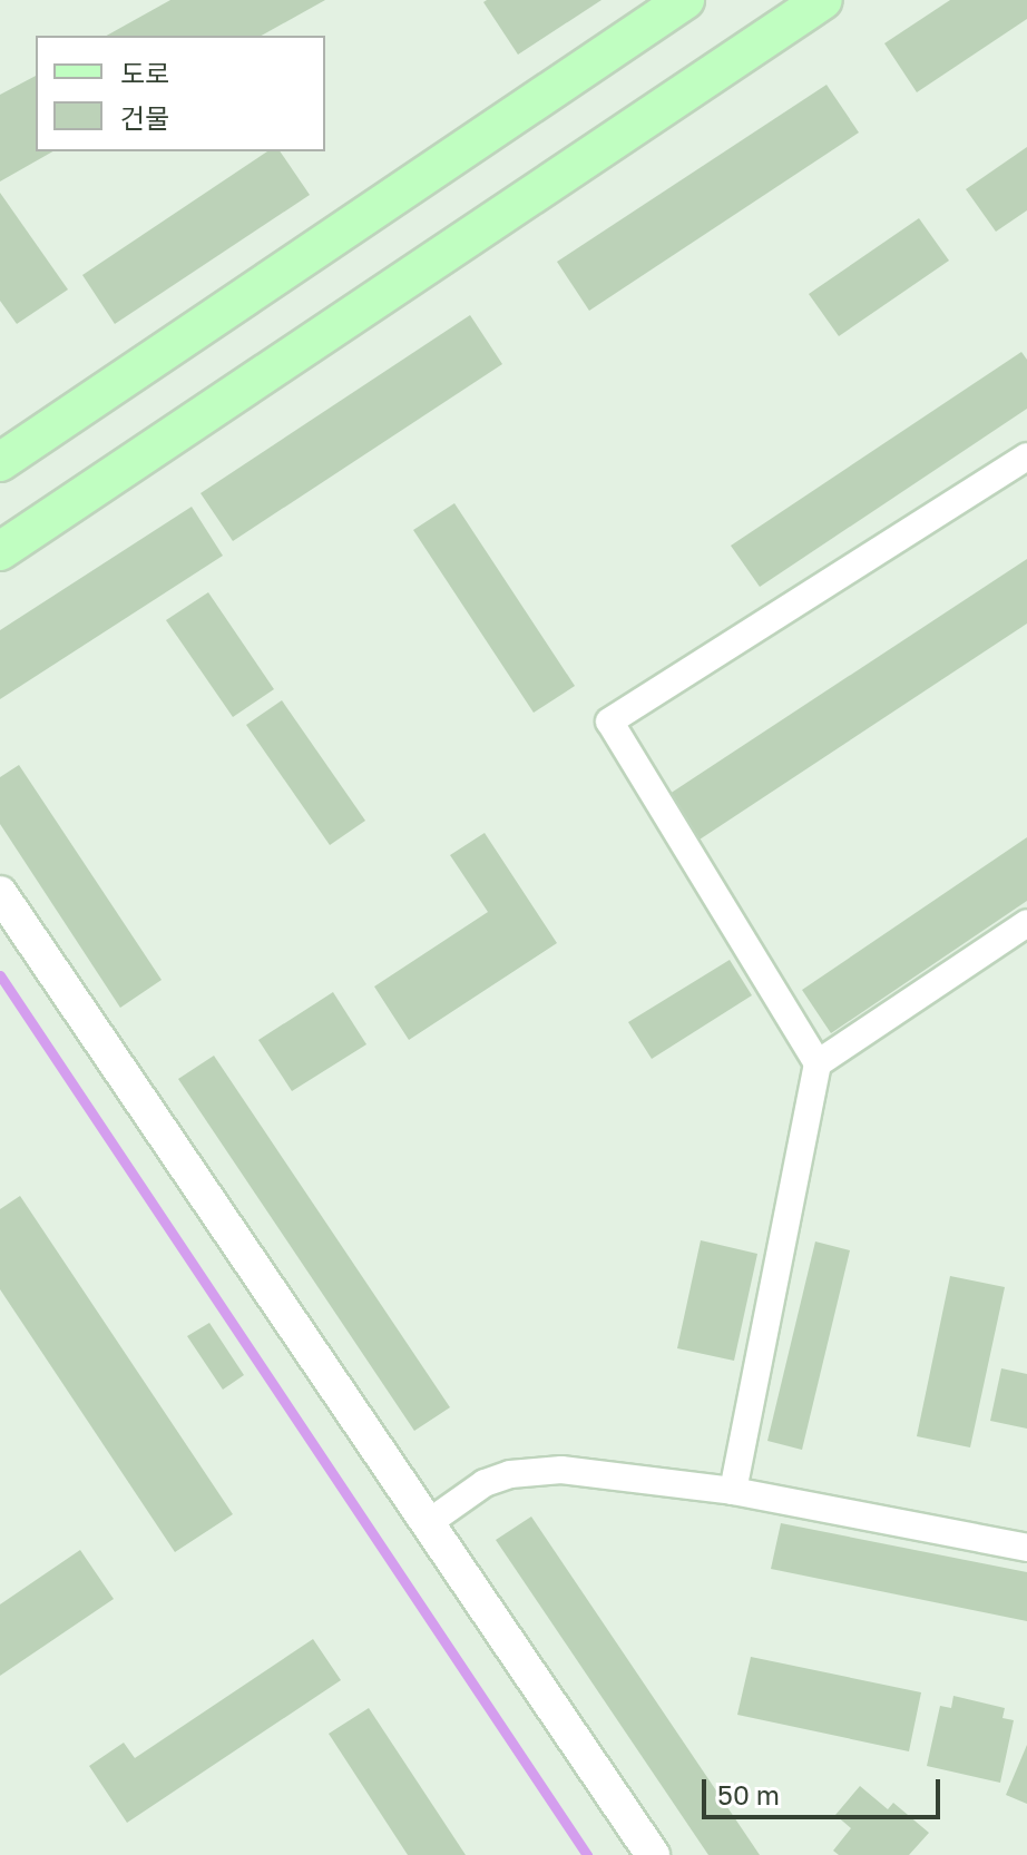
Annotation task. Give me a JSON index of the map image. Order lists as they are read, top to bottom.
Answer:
{
  "legend": ["도로", "건물"],
  "scale_bar": "50 m"
}
